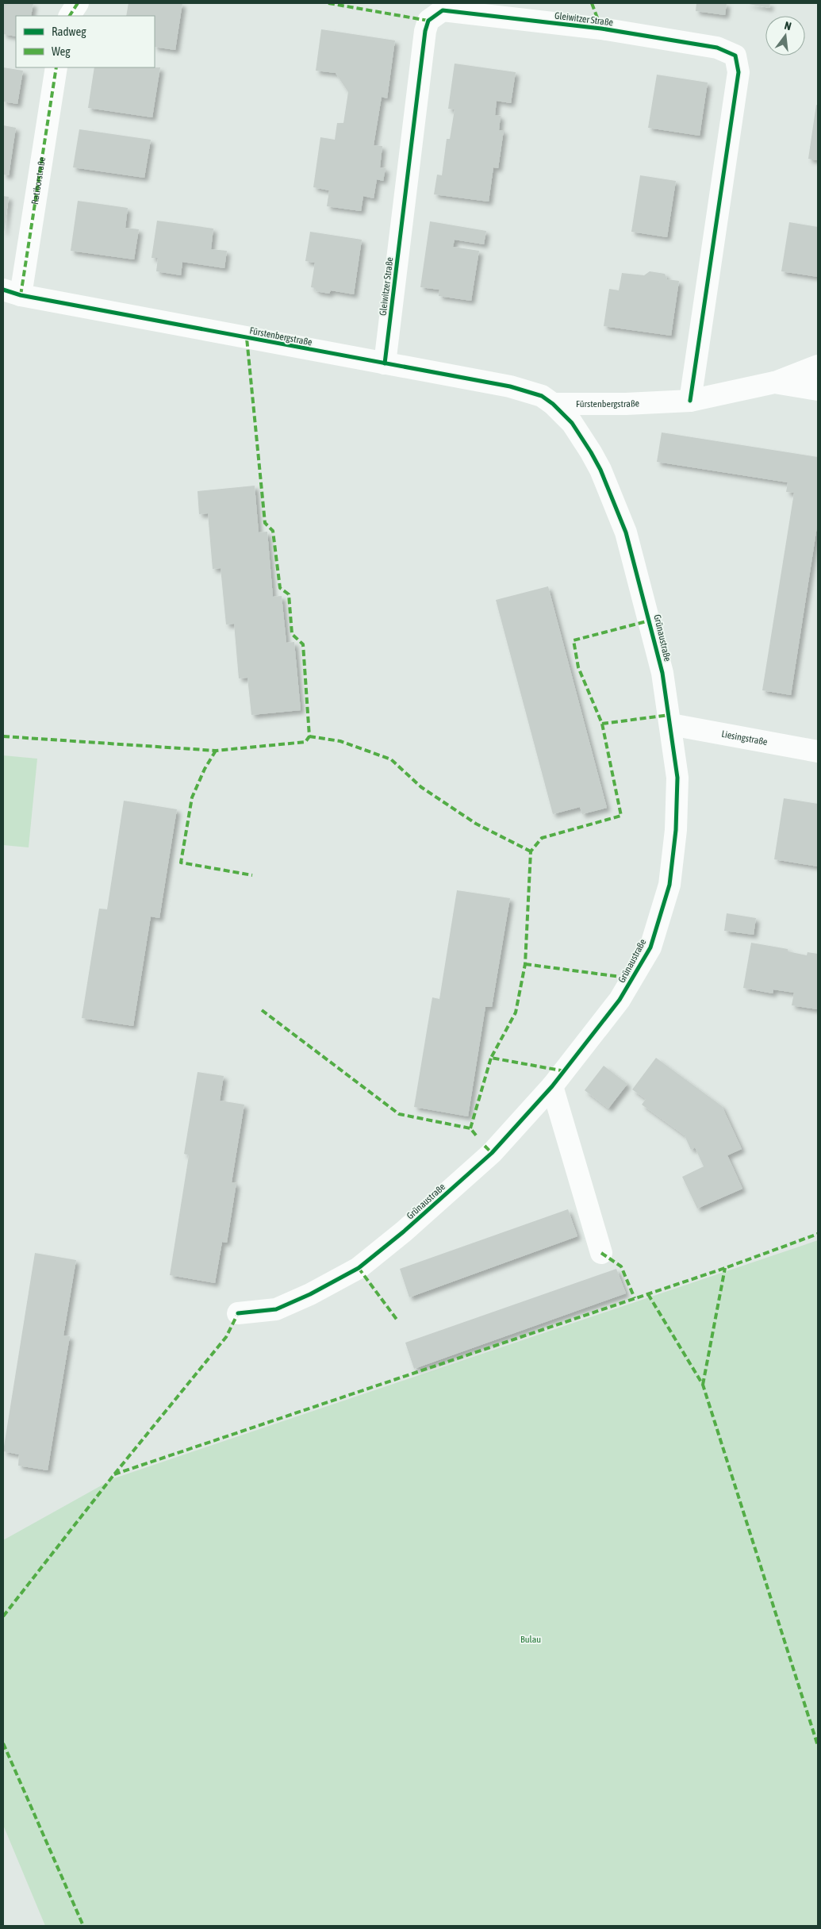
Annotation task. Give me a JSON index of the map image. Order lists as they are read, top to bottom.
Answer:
{
  "streets": {
    "street": [
      "Gleiwitzer Straße",
      "Ratiborstraße",
      "Fürstenbergstraße",
      "Grünaustraße",
      "Liesingstraße"
    ]
  },
  "crossings": [
    ["Gleiwitzer Straße", "Fürstenbergstraße"],
    ["Ratiborstraße", "Fürstenbergstraße"],
    ["Fürstenbergstraße", "Grünaustraße"],
    ["Grünaustraße", "Liesingstraße"]
  ],
  "parks": ["Bulau"],
  "legend": ["Radweg", "Weg"],
  "north": "top"
}
